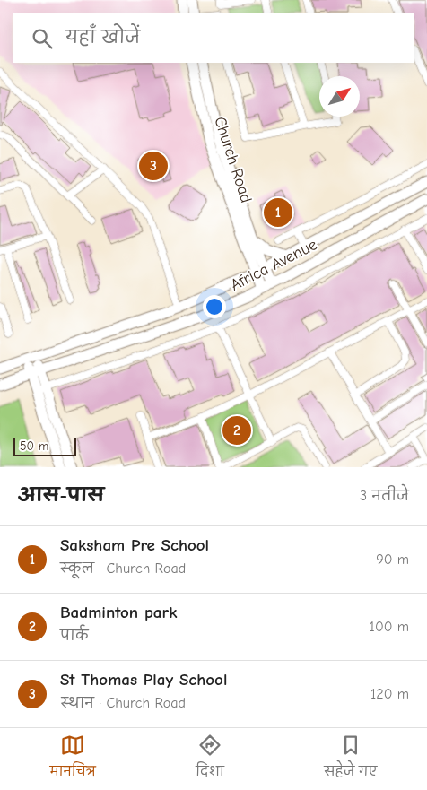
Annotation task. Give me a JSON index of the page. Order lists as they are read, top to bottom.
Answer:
{
  "streets": {
    "main road": ["Church Road", "Africa Avenue"]
  },
  "crossings": [
    ["Church Road", "Africa Avenue"]
  ],
  "scale_bar": "50 m",
  "north": "top right",
  "page": {
    "search": "यहाँ खोजें",
    "pins": ["3", "1", "2"],
    "scale": "50 m",
    "heading": ["आस-पास", "3 नतीजे"],
    "list": [
      {
        "mark": "1",
        "name": "Saksham Pre School",
        "note": "स्कूल · Church Road",
        "value": "90 m"
      },
      {
        "mark": "2",
        "name": "Badminton park",
        "note": "पार्क",
        "value": "100 m"
      },
      {
        "mark": "3",
        "name": "St Thomas Play School",
        "note": "स्थान · Church Road",
        "value": "120 m"
      }
    ],
    "nav": ["मानचित्र", "दिशा", "सहेजे गए"]
  }
}
